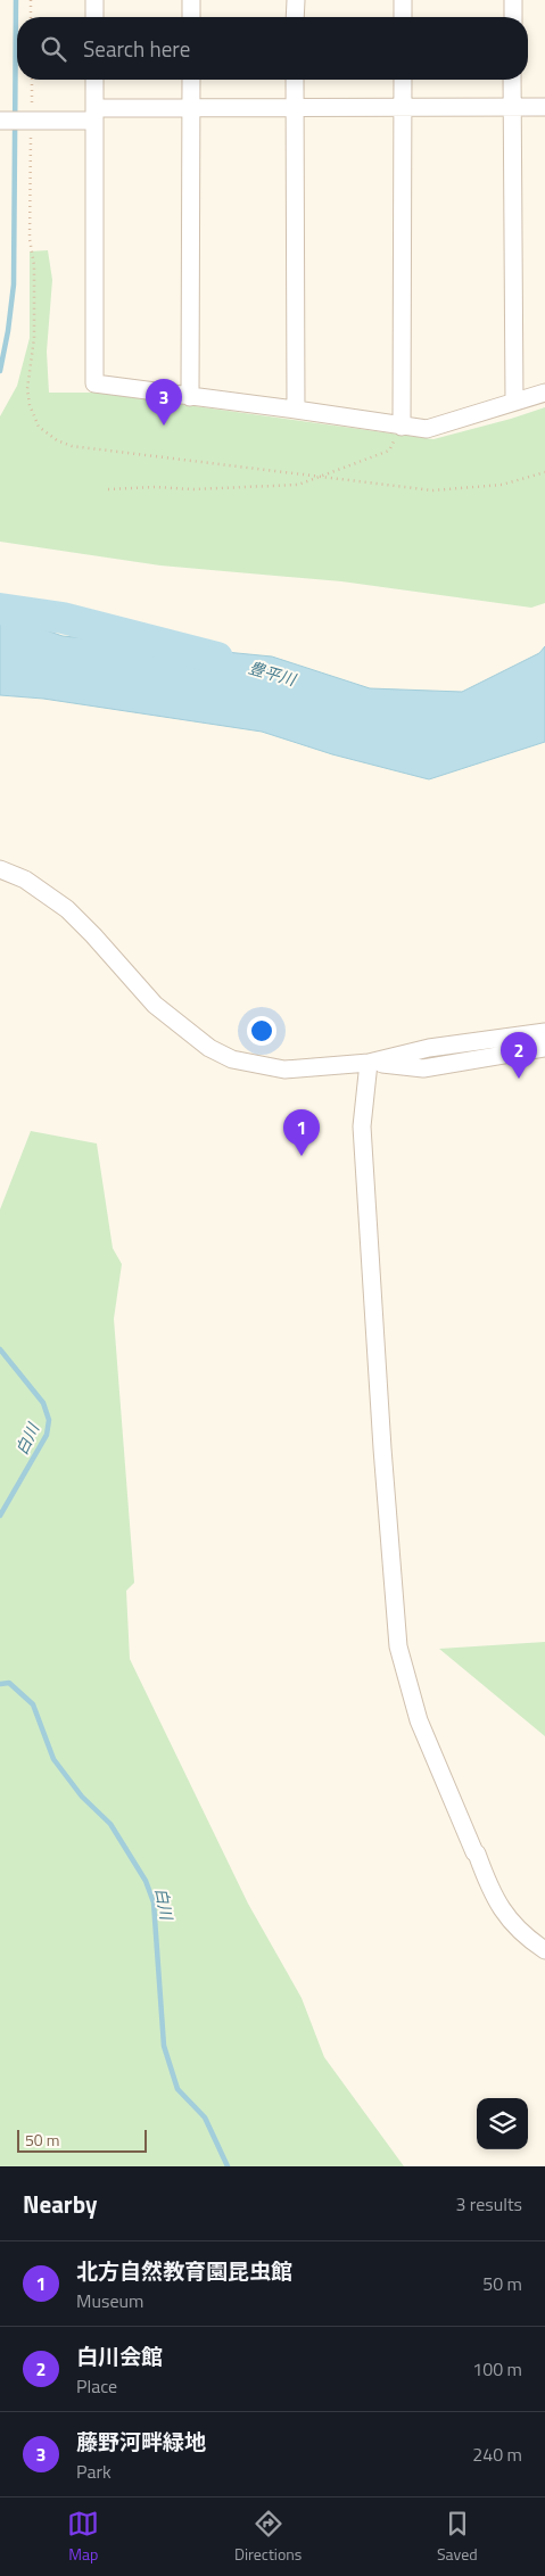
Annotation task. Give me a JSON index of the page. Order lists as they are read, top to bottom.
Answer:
{
  "water": ["豊平川", "白川"],
  "scale_bar": "50 m",
  "page": {
    "search": "Search here",
    "pins": ["3", "2", "1"],
    "scale": "50 m",
    "heading": ["Nearby", "3 results"],
    "list": [
      {
        "mark": "1",
        "name": "北方自然教育園昆虫館",
        "note": "Museum",
        "value": "50 m"
      },
      {
        "mark": "2",
        "name": "白川会館",
        "note": "Place",
        "value": "100 m"
      },
      {
        "mark": "3",
        "name": "藤野河畔緑地",
        "note": "Park",
        "value": "240 m"
      }
    ],
    "nav": ["Map", "Directions", "Saved"]
  }
}
